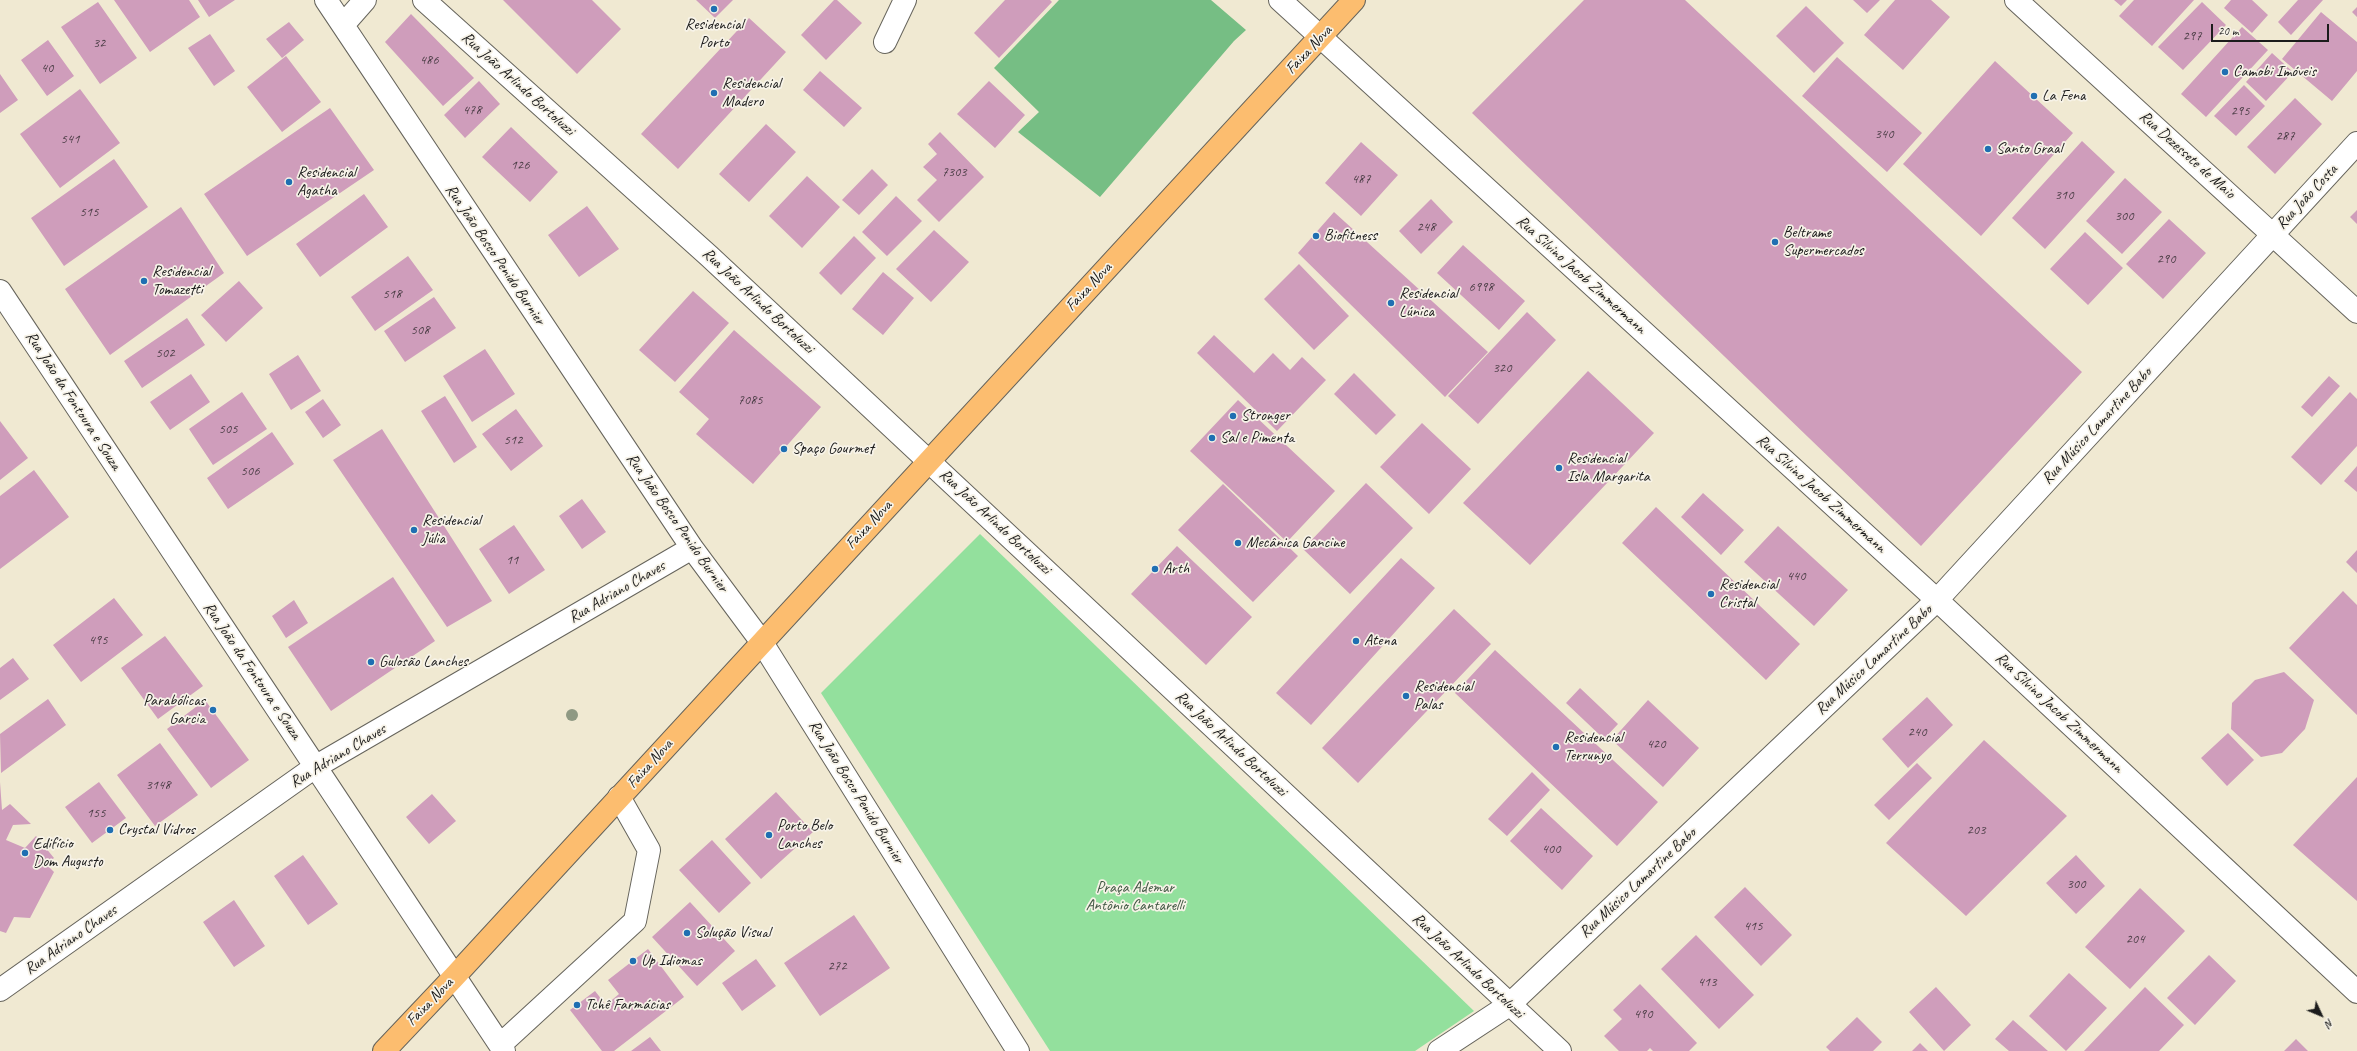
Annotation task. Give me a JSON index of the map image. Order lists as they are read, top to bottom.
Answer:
{
  "streets": {
    "highway": ["Faixa Nova"],
    "street": [
      "Rua João Arlindo Bortoluzzi",
      "Rua Dezessete de Maio",
      "Rua João Costa",
      "Rua João Bosco Penido Burnier",
      "Rua Silvino Jacob Zimmermann",
      "Rua João da Fontoura e Souza",
      "Rua Músico Lamartine Babo",
      "Rua Adriano Chaves"
    ]
  },
  "crossings": [
    ["Faixa Nova", "Rua João Arlindo Bortoluzzi"],
    ["Faixa Nova", "Rua João Bosco Penido Burnier"],
    ["Faixa Nova", "Rua Silvino Jacob Zimmermann"],
    ["Faixa Nova", "Rua João da Fontoura e Souza"],
    ["Rua João Arlindo Bortoluzzi", "Rua Músico Lamartine Babo"],
    ["Rua Dezessete de Maio", "Rua João Costa"],
    ["Rua Dezessete de Maio", "Rua Músico Lamartine Babo"],
    ["Rua João Costa", "Rua Músico Lamartine Babo"],
    ["Rua João Bosco Penido Burnier", "Rua Adriano Chaves"],
    ["Rua Silvino Jacob Zimmermann", "Rua Músico Lamartine Babo"],
    ["Rua João da Fontoura e Souza", "Rua Adriano Chaves"]
  ],
  "parks": ["Praça Ademar Antônio Cantarelli"],
  "places": [
    "Residencial Porto",
    "Camobi Imóveis",
    "Residencial Madero",
    "La Fena",
    "Santo Graal",
    "Residencial Agatha",
    "Biofitness",
    "Beltrame Supermercados",
    "Residencial Tomazetti",
    "Residencial Lúnica",
    "Stronger",
    "Sal e Pimenta",
    "Spaço Gourmet",
    "Residencial Isla Margarita",
    "Residencial Júlia",
    "Mecânica Gancine",
    "Arth",
    "Residencial Cristal",
    "Atena",
    "Gulosão Lanches",
    "Residencial Palas",
    "Parabólicas Garcia",
    "Residencial Terrunyo",
    "Crystal Vidros",
    "Porto Belo Lanches",
    "Edifício Dom Augusto",
    "Solução Visual",
    "Up Idiomas",
    "Tchê Farmácias"
  ],
  "house_numbers": [
    "297",
    "32",
    "486",
    "40",
    "478",
    "295",
    "340",
    "287",
    "541",
    "126",
    "7303",
    "487",
    "310",
    "515",
    "300",
    "248",
    "290",
    "6998",
    "518",
    "508",
    "502",
    "320",
    "7085",
    "505",
    "512",
    "506",
    "11",
    "440",
    "495",
    "240",
    "420",
    "3148",
    "155",
    "203",
    "400",
    "300",
    "415",
    "204",
    "272",
    "413",
    "490"
  ],
  "scale_bar": "20 m",
  "north": "bottom right"
}
